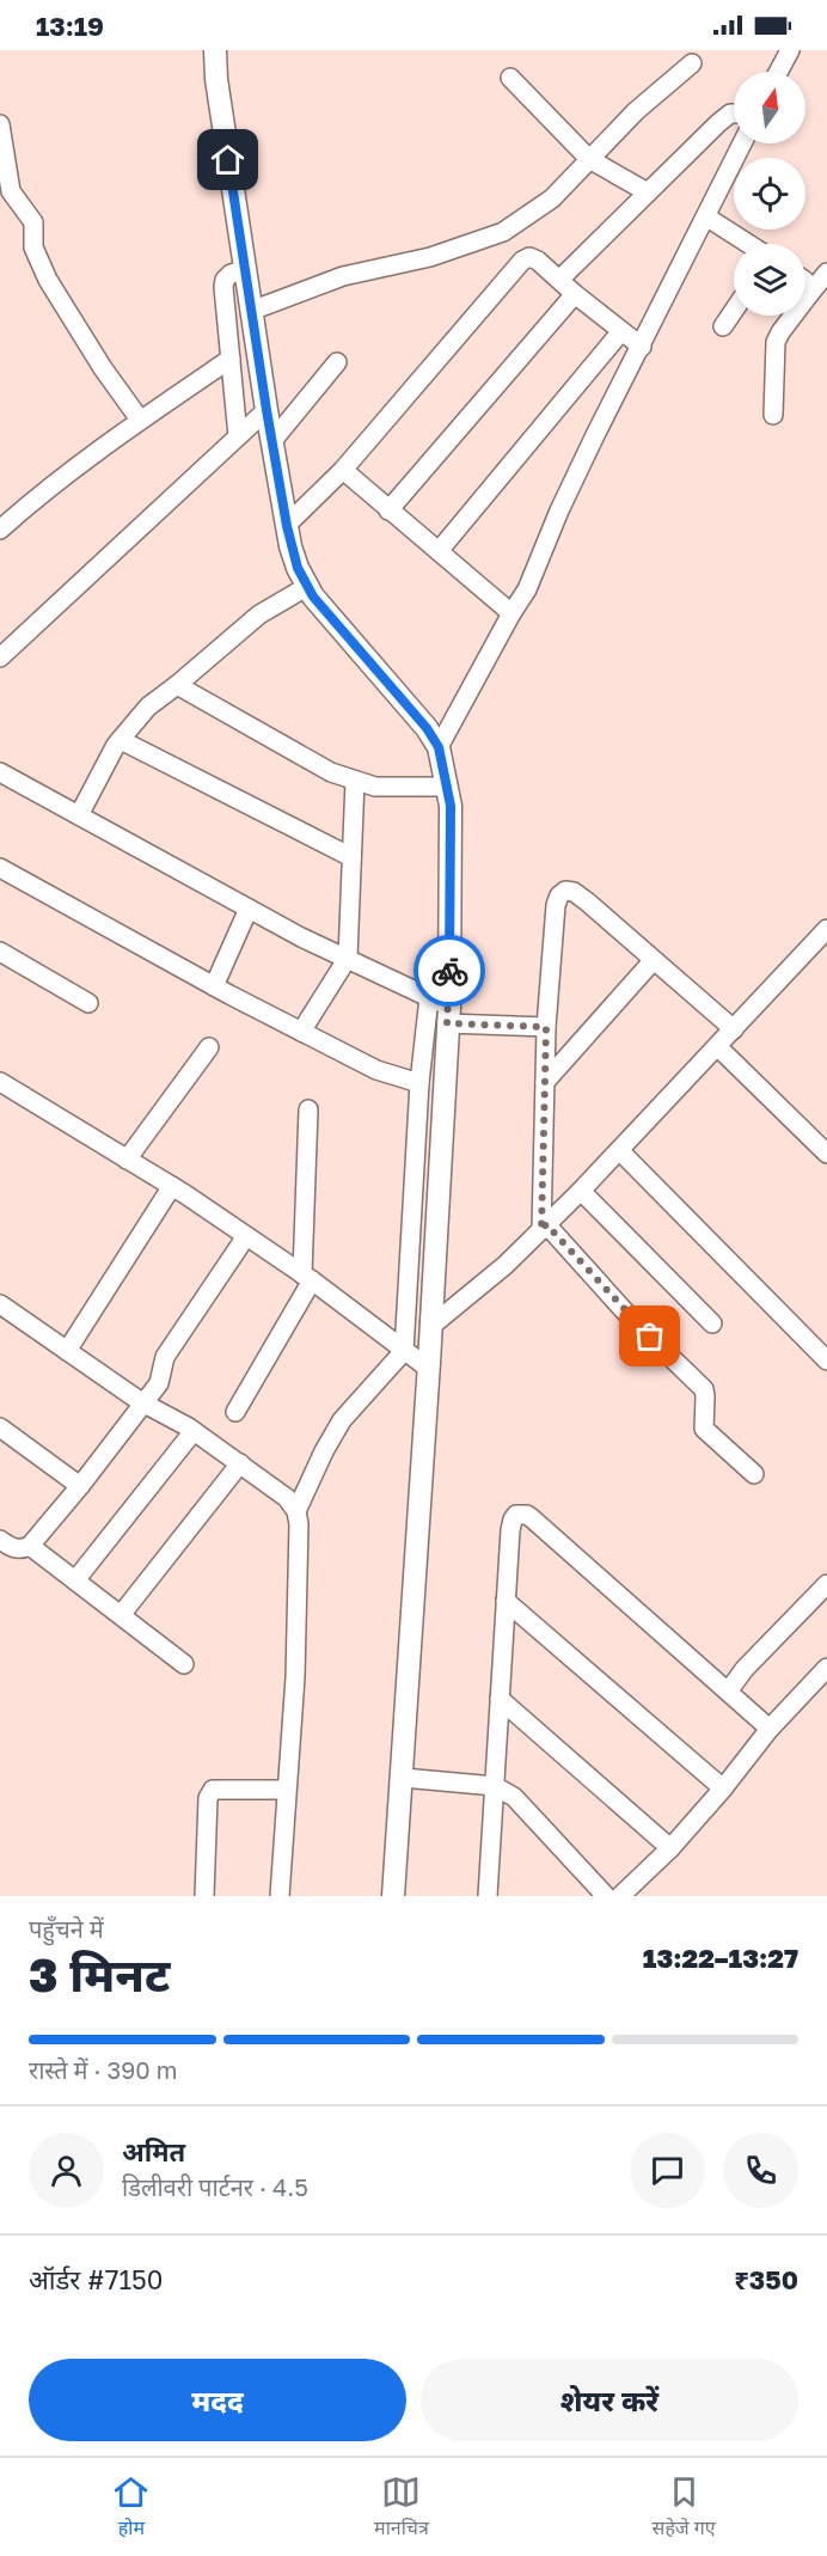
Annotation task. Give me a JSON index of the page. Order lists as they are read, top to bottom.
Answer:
{
  "north": "top",
  "page": {
    "status": "13:19",
    "heading": ["3 मिनट", "पहुँचने में", "13:22–13:27"],
    "panel": [
      "अमित",
      "डिलीवरी पार्टनर · 4.5",
      "ऑर्डर #7150",
      "₹350"
    ],
    "bar": "रास्ते में · 390 m",
    "buttons": ["मदद", "शेयर करें"],
    "tabs": ["होम", "मानचित्र", "सहेजे गए"]
  }
}
